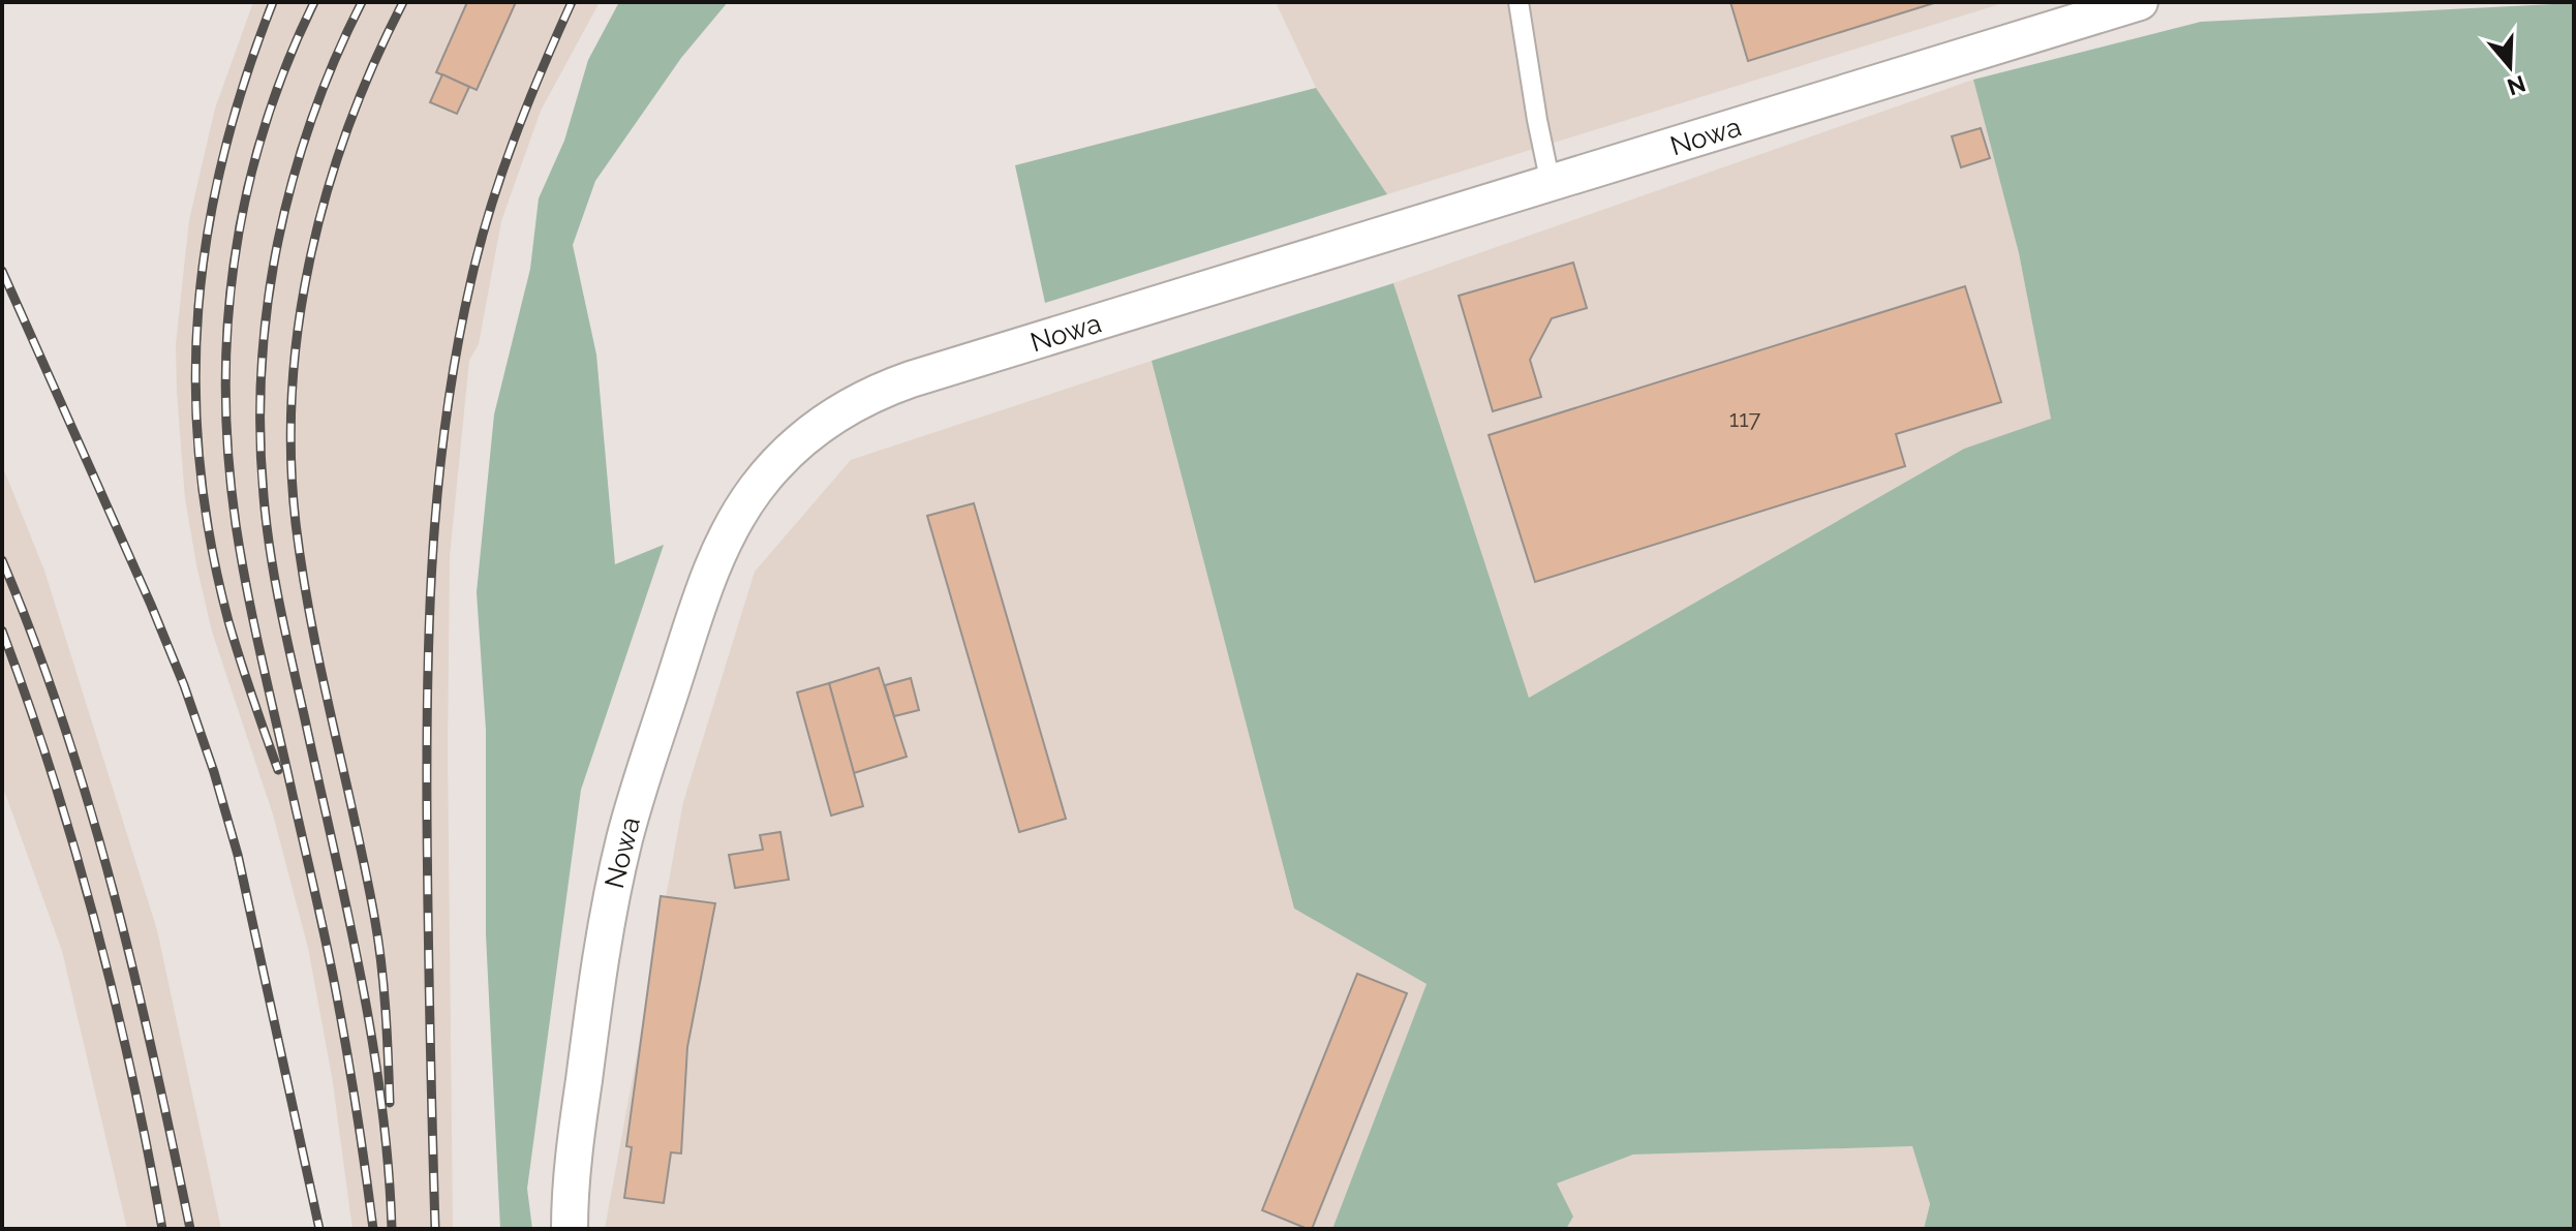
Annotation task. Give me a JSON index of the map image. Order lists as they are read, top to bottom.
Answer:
{
  "streets": {
    "street": ["Nowa"]
  },
  "house_numbers": ["117"],
  "north": "bottom"
}
